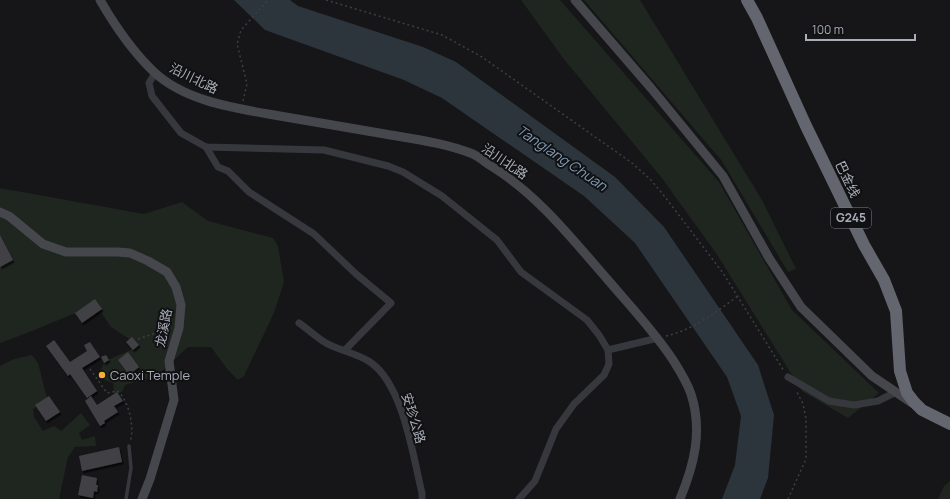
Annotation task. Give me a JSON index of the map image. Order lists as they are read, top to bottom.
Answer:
{
  "streets": {
    "highway": ["巴金线", "G245"],
    "main road": ["沿川北路", "龙溪路"],
    "street": ["安珍公路"]
  },
  "water": ["Tanglang Chuan"],
  "places": ["Caoxi Temple"],
  "scale_bar": "100 m"
}
